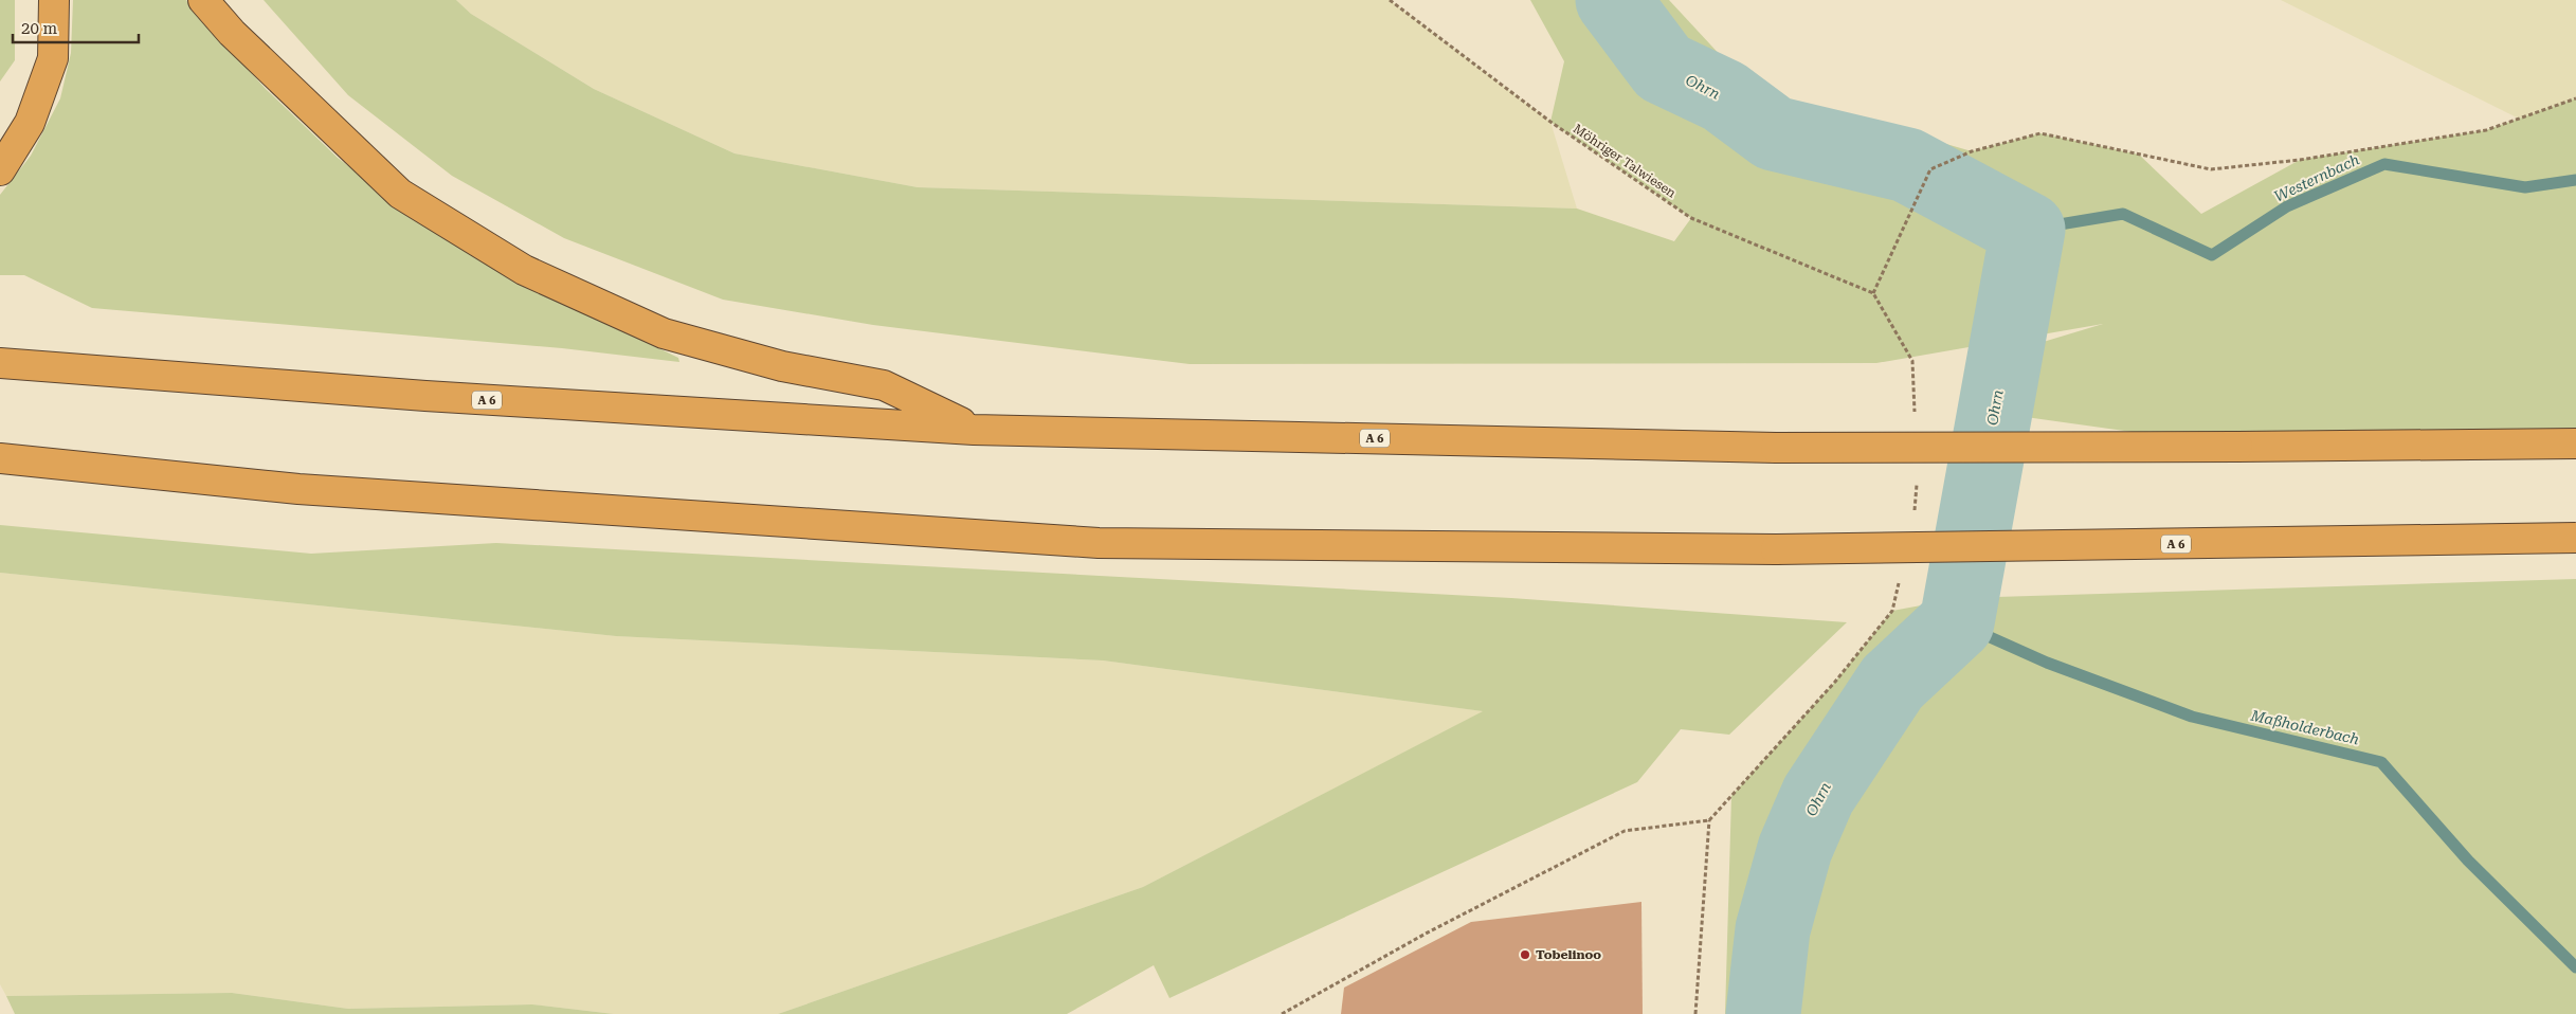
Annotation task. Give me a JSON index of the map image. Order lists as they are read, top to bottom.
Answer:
{
  "streets": {
    "highway": ["A 6"],
    "path": ["Möhriger Talwiesen"]
  },
  "water": ["Ohrn", "Westernbach", "Maßholderbach"],
  "places": ["Tobelinoo"],
  "scale_bar": "20 m"
}
